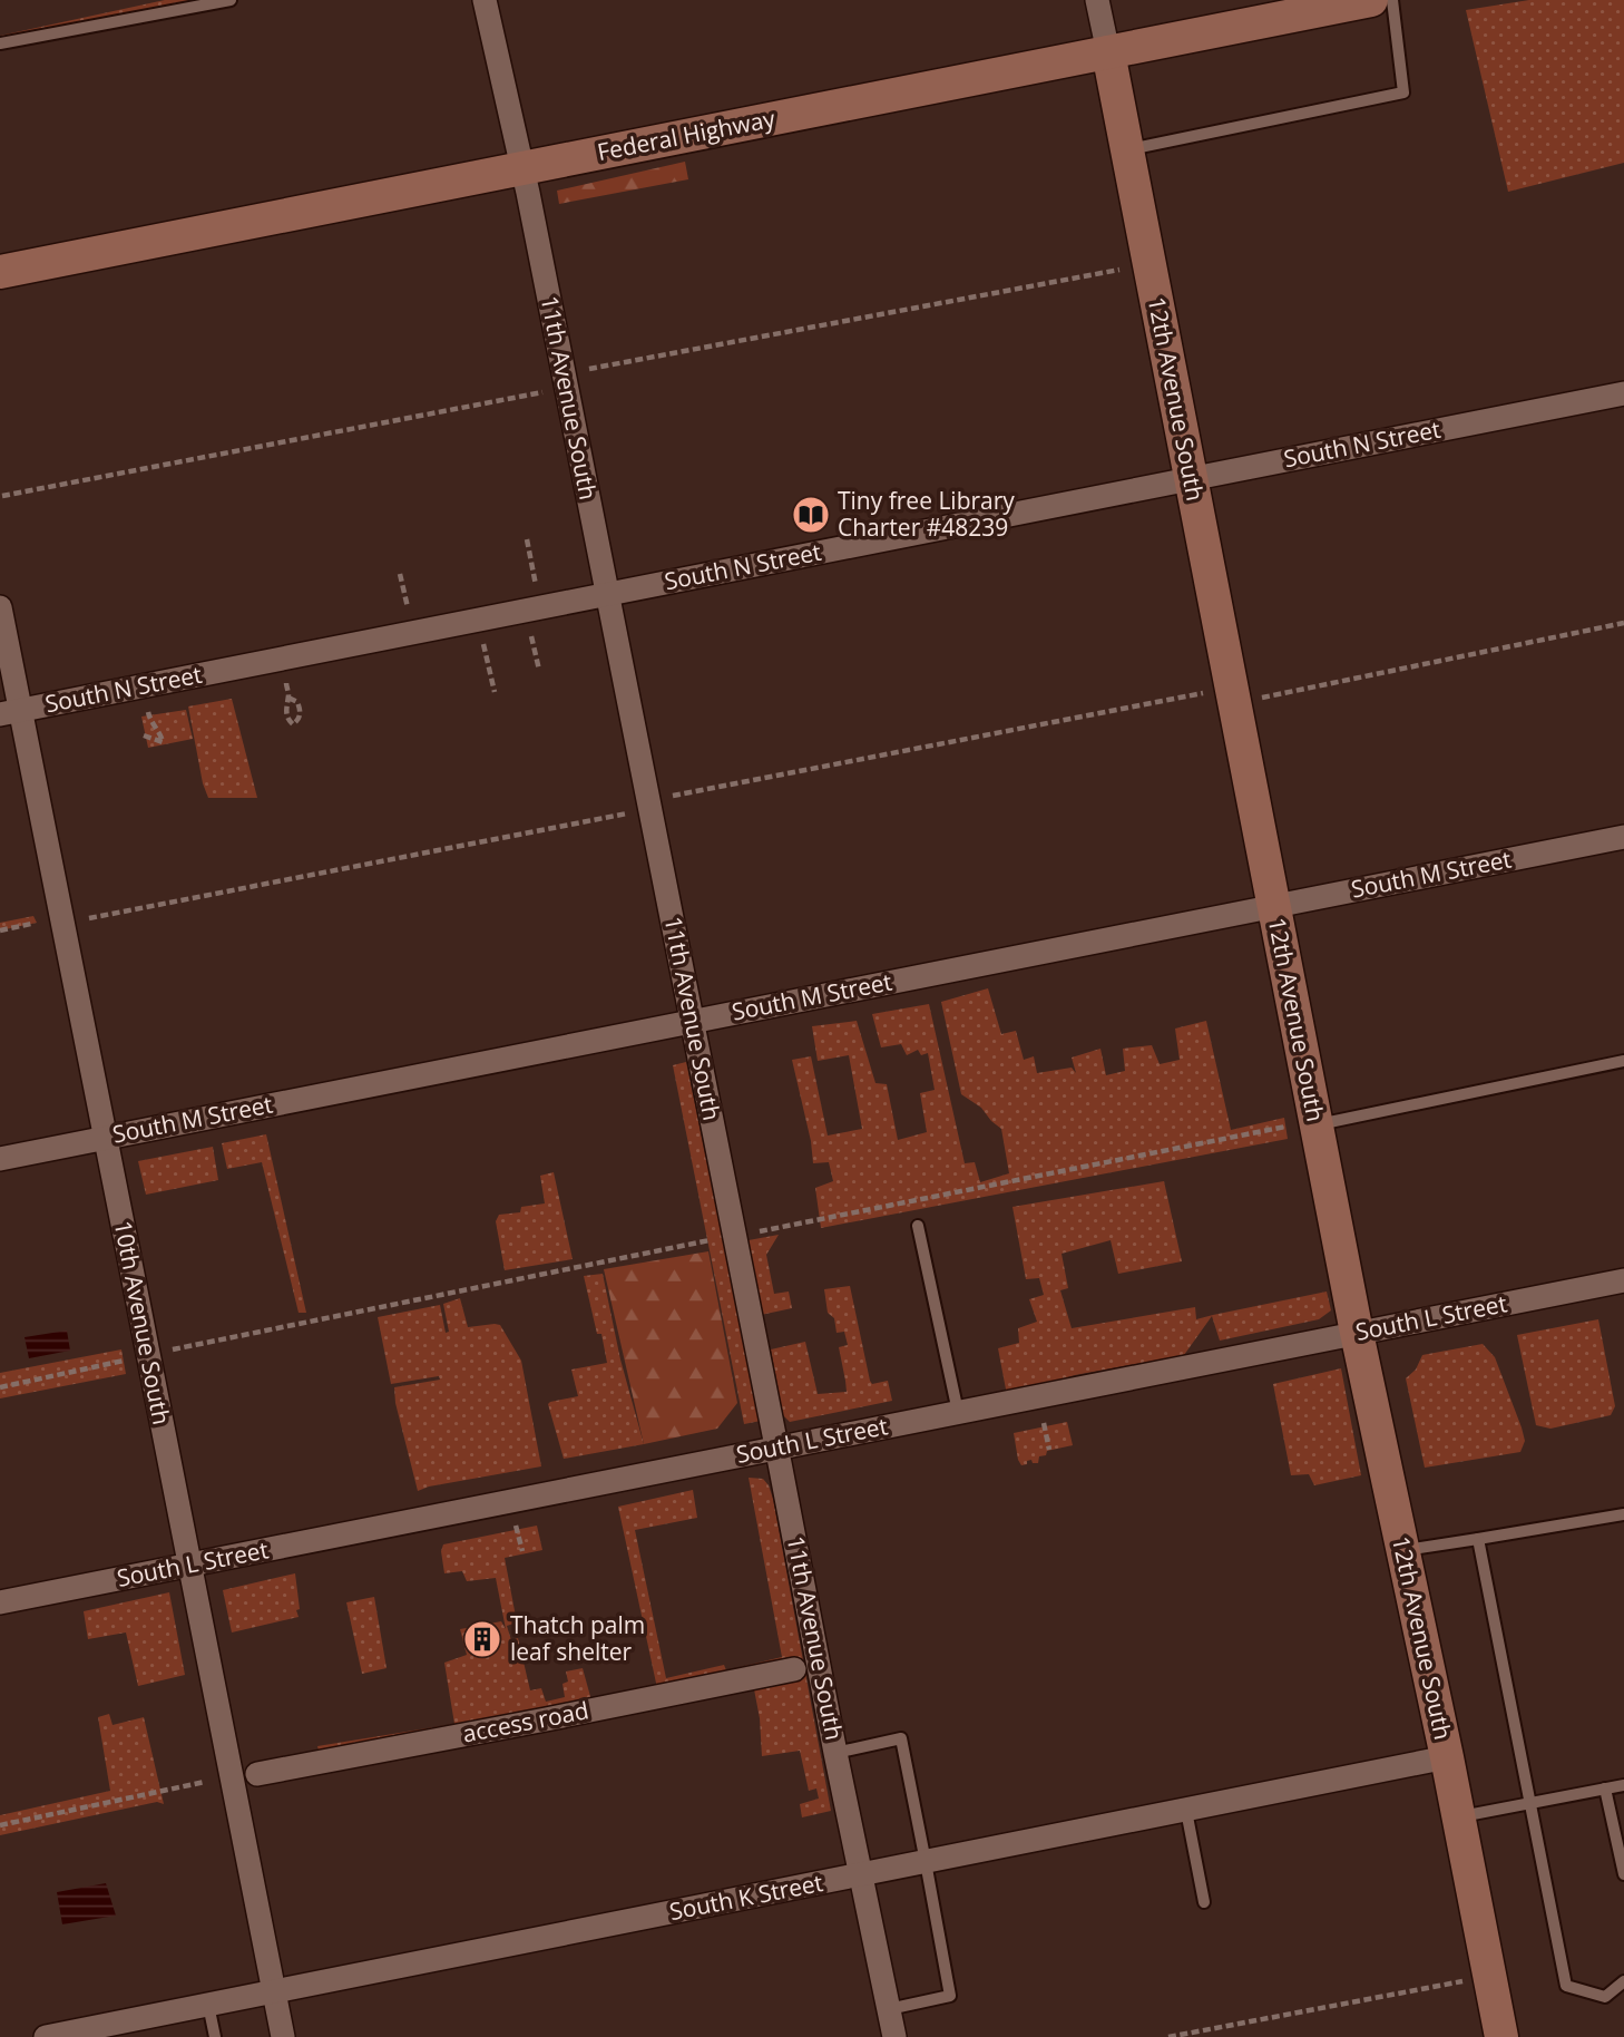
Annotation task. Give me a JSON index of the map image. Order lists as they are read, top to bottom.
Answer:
{
  "streets": {
    "street": [
      "Federal Highway",
      "11th Avenue South",
      "12th Avenue South",
      "South N Street",
      "South M Street",
      "South L Street",
      "10th Avenue South",
      "access road",
      "South K Street"
    ]
  },
  "crossings": [
    ["Federal Highway", "11th Avenue South"],
    ["Federal Highway", "12th Avenue South"],
    ["11th Avenue South", "South N Street"],
    ["11th Avenue South", "South M Street"],
    ["11th Avenue South", "South L Street"],
    ["11th Avenue South", "South K Street"],
    ["12th Avenue South", "South N Street"],
    ["12th Avenue South", "South M Street"],
    ["12th Avenue South", "South L Street"],
    ["12th Avenue South", "South K Street"],
    ["South N Street", "10th Avenue South"],
    ["South M Street", "10th Avenue South"],
    ["South L Street", "10th Avenue South"],
    ["10th Avenue South", "South K Street"]
  ],
  "places": {
    "library": ["Tiny free Library Charter #48239"],
    "building": ["Thatch palm leaf shelter"]
  }
}
